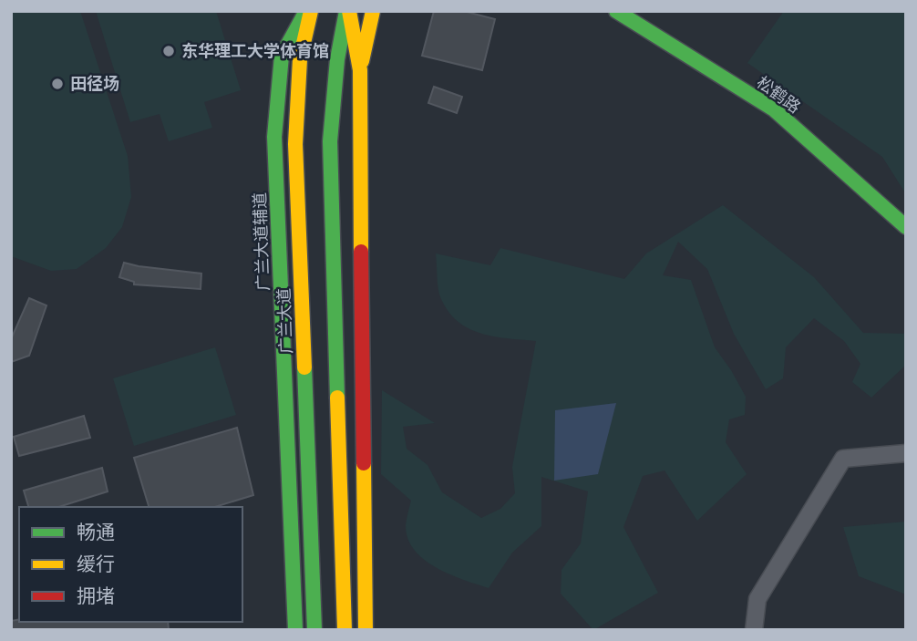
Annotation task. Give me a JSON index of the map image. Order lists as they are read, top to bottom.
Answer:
{
  "streets": {
    "main road": ["松鹤路", "广兰大道辅道", "广兰大道"]
  },
  "crossings": [
    ["广兰大道辅道", "广兰大道"]
  ],
  "places": ["东华理工大学体育馆", "田径场"],
  "legend": ["畅通", "缓行", "拥堵"]
}
